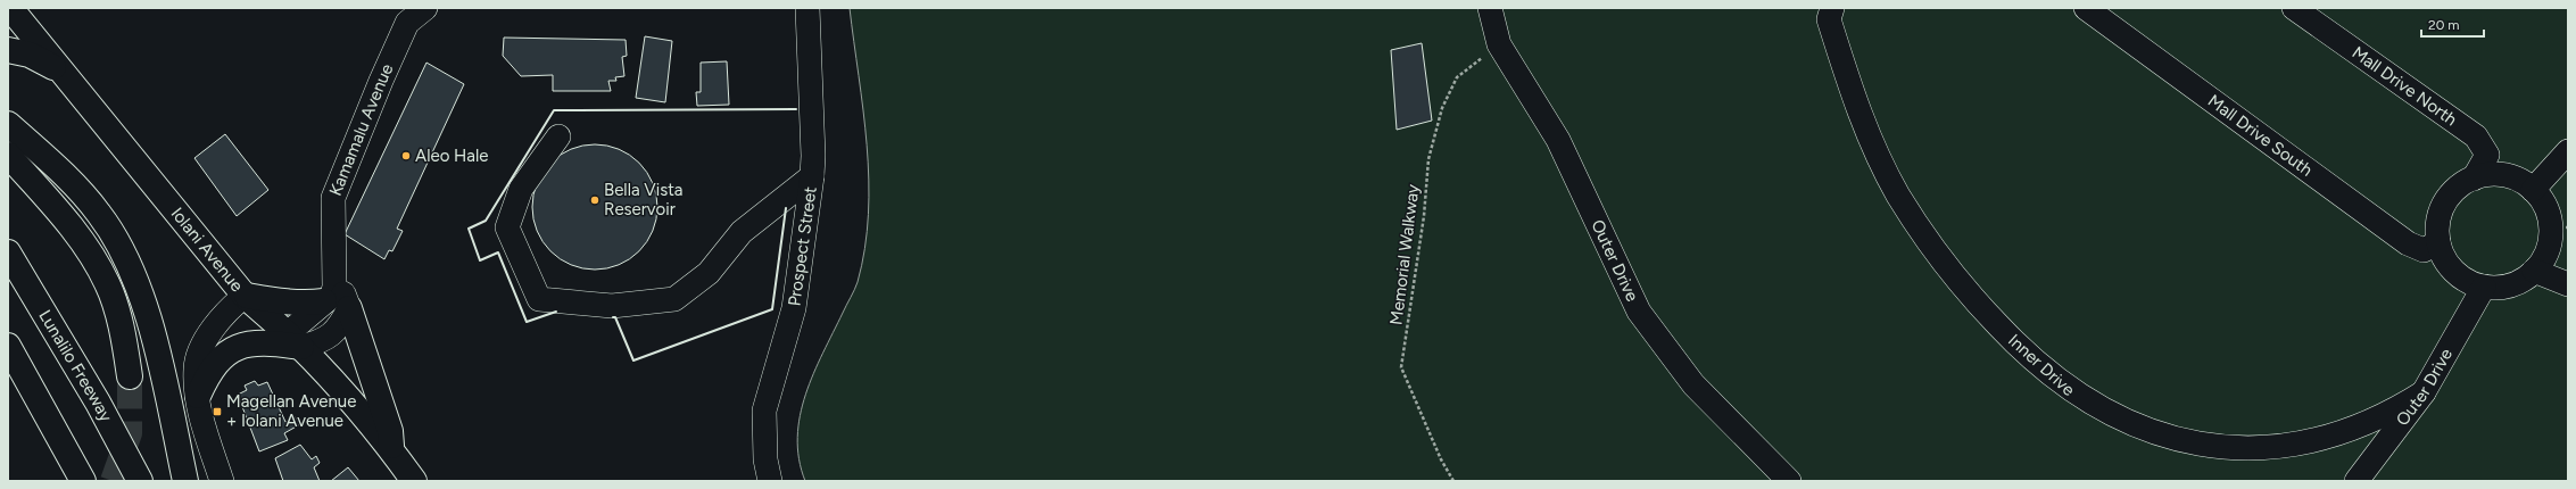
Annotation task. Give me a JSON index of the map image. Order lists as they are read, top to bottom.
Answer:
{
  "streets": {
    "main road": ["Iolani Avenue", "Lunalilo Freeway"],
    "street": [
      "Mall Drive North",
      "Kamamalu Avenue",
      "Mall Drive South",
      "Prospect Street",
      "Outer Drive",
      "Inner Drive"
    ],
    "path": ["Memorial Walkway"]
  },
  "crossings": [
    ["Mall Drive North", "Mall Drive South"],
    ["Mall Drive North", "Outer Drive"],
    ["Kamamalu Avenue", "Iolani Avenue"],
    ["Mall Drive South", "Outer Drive"],
    ["Memorial Walkway", "Outer Drive"],
    ["Outer Drive", "Inner Drive"]
  ],
  "places": {
    "other": ["Aleo Hale", "Bella Vista Reservoir"],
    "transit": ["Magellan Avenue + Iolani Avenue"]
  },
  "scale_bar": "20 m"
}
